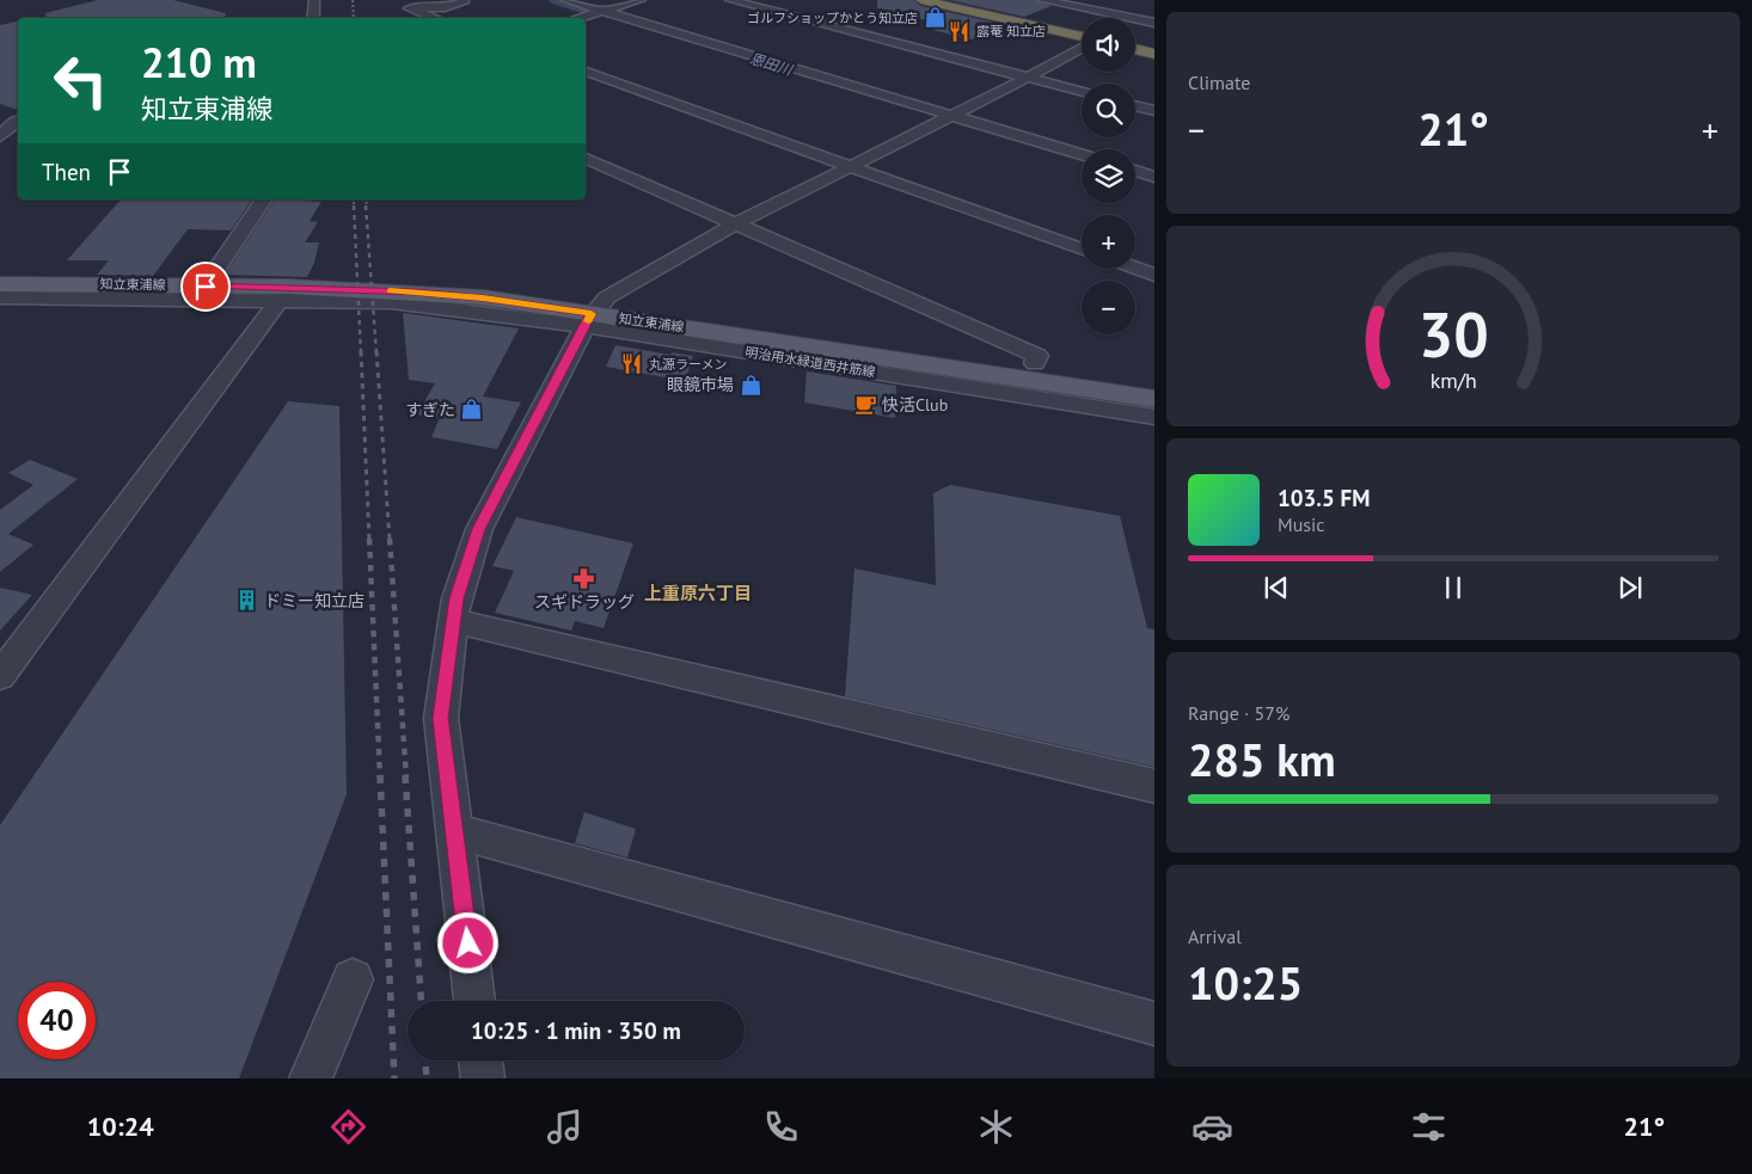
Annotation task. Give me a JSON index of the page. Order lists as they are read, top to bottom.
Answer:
{
  "streets": {
    "main road": ["知立東浦線"],
    "street": ["明治用水緑道西井筋線"]
  },
  "crossings": [
    ["知立東浦線", "明治用水緑道西井筋線"]
  ],
  "districts": ["上重原六丁目"],
  "water": ["恩田川"],
  "places": {
    "shop": ["ゴルフショップかとう知立店", "眼鏡市場", "すぎた"],
    "restaurant": ["露菴 知立店", "丸源ラーメン"],
    "cafe": ["快活Club"],
    "pharmacy": ["スギドラッグ"],
    "building": ["ドミー知立店"]
  },
  "page": {
    "tile": [
      "Climate",
      ["Range · 57%", "285 km"],
      ["Arrival", "10:25"]
    ],
    "map_buttons": ["+", "−"],
    "turn": ["210 m", "知立東浦線"],
    "heat": ["−", "21°", "+"],
    "then": "Then",
    "song": ["103.5 FM", "Music"],
    "limit": "40",
    "trip": "10:25 · 1 min · 350 m",
    "tabs": ["10:24", "21°"],
    "gauge": ["30", "km/h"]
  }
}
